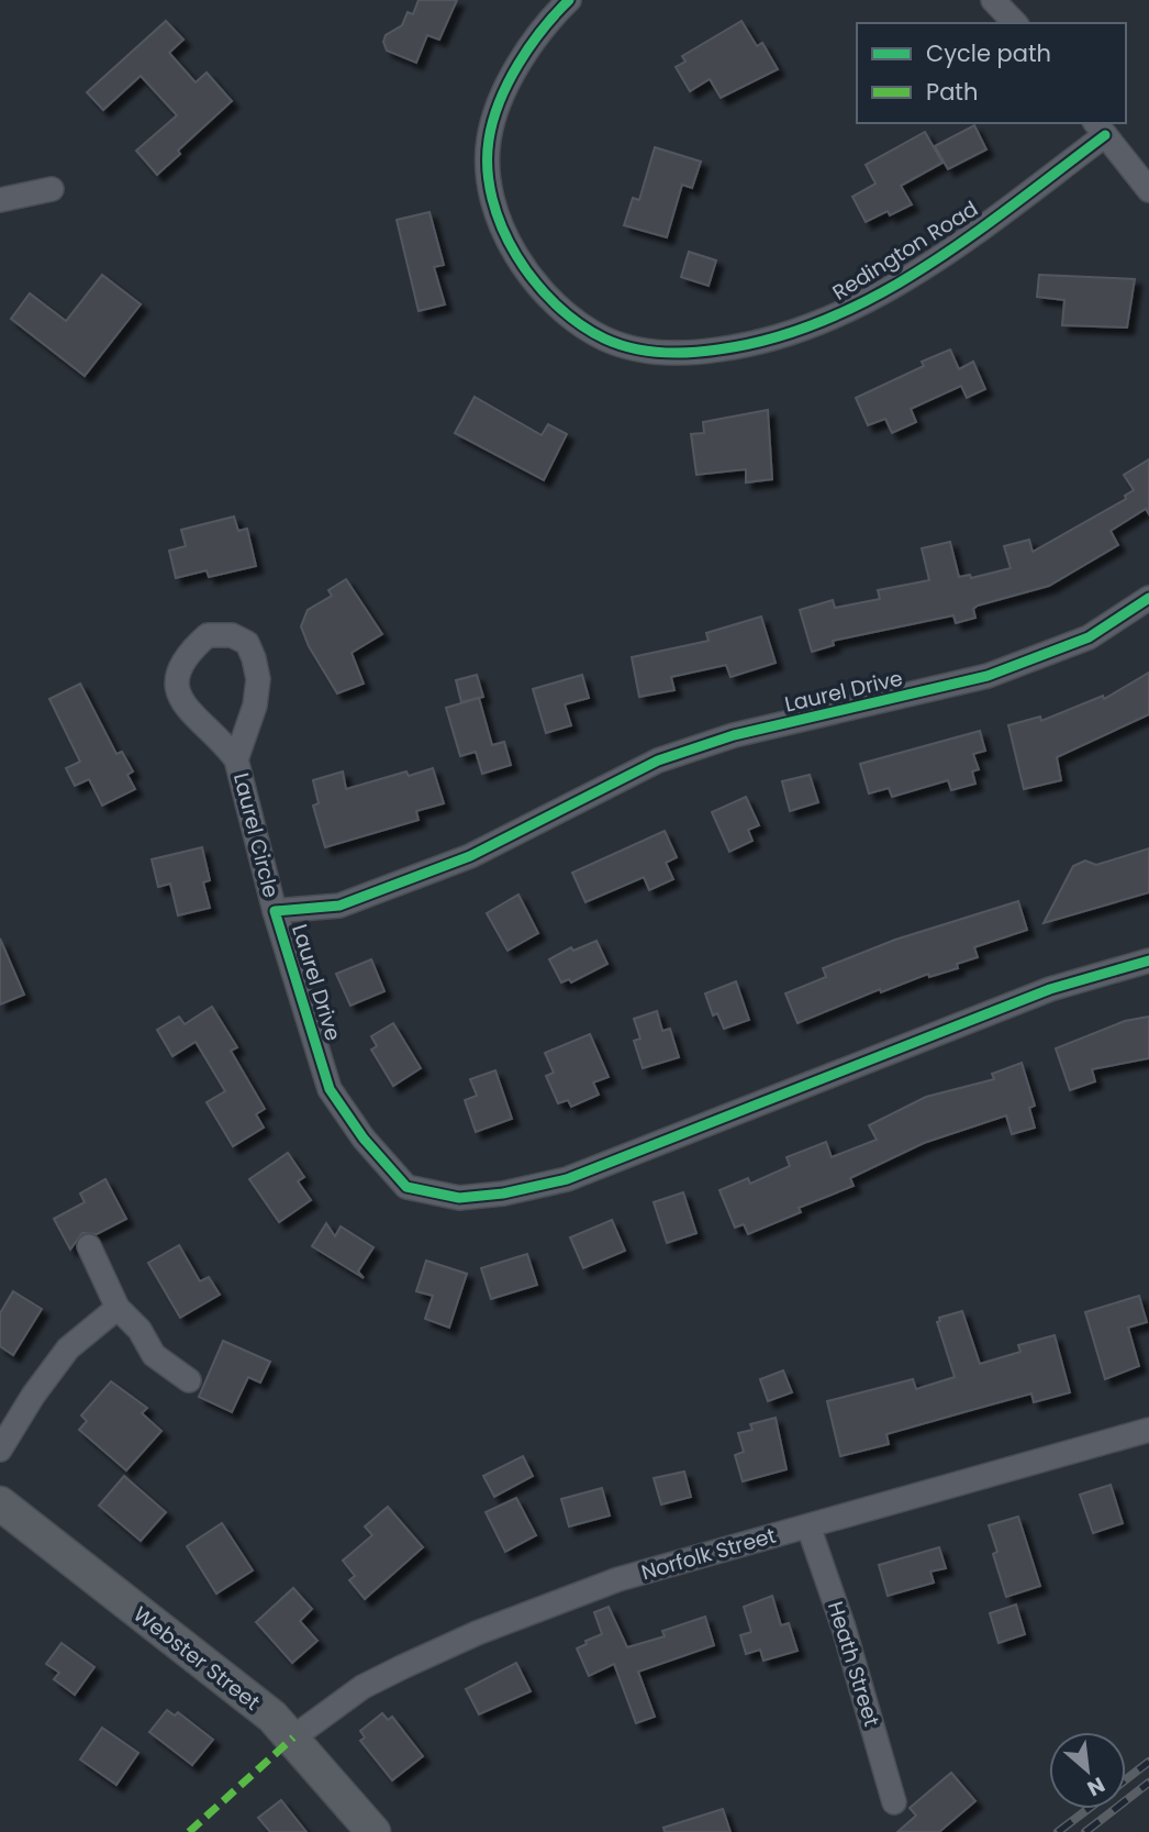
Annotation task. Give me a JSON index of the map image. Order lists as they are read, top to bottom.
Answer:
{
  "streets": {
    "street": [
      "Redington Road",
      "Laurel Drive",
      "Laurel Circle",
      "Norfolk Street",
      "Webster Street",
      "Heath Street"
    ]
  },
  "crossings": [
    ["Laurel Drive", "Laurel Circle"],
    ["Norfolk Street", "Webster Street"],
    ["Norfolk Street", "Heath Street"]
  ],
  "legend": ["Cycle path", "Path"],
  "north": "bottom right"
}
